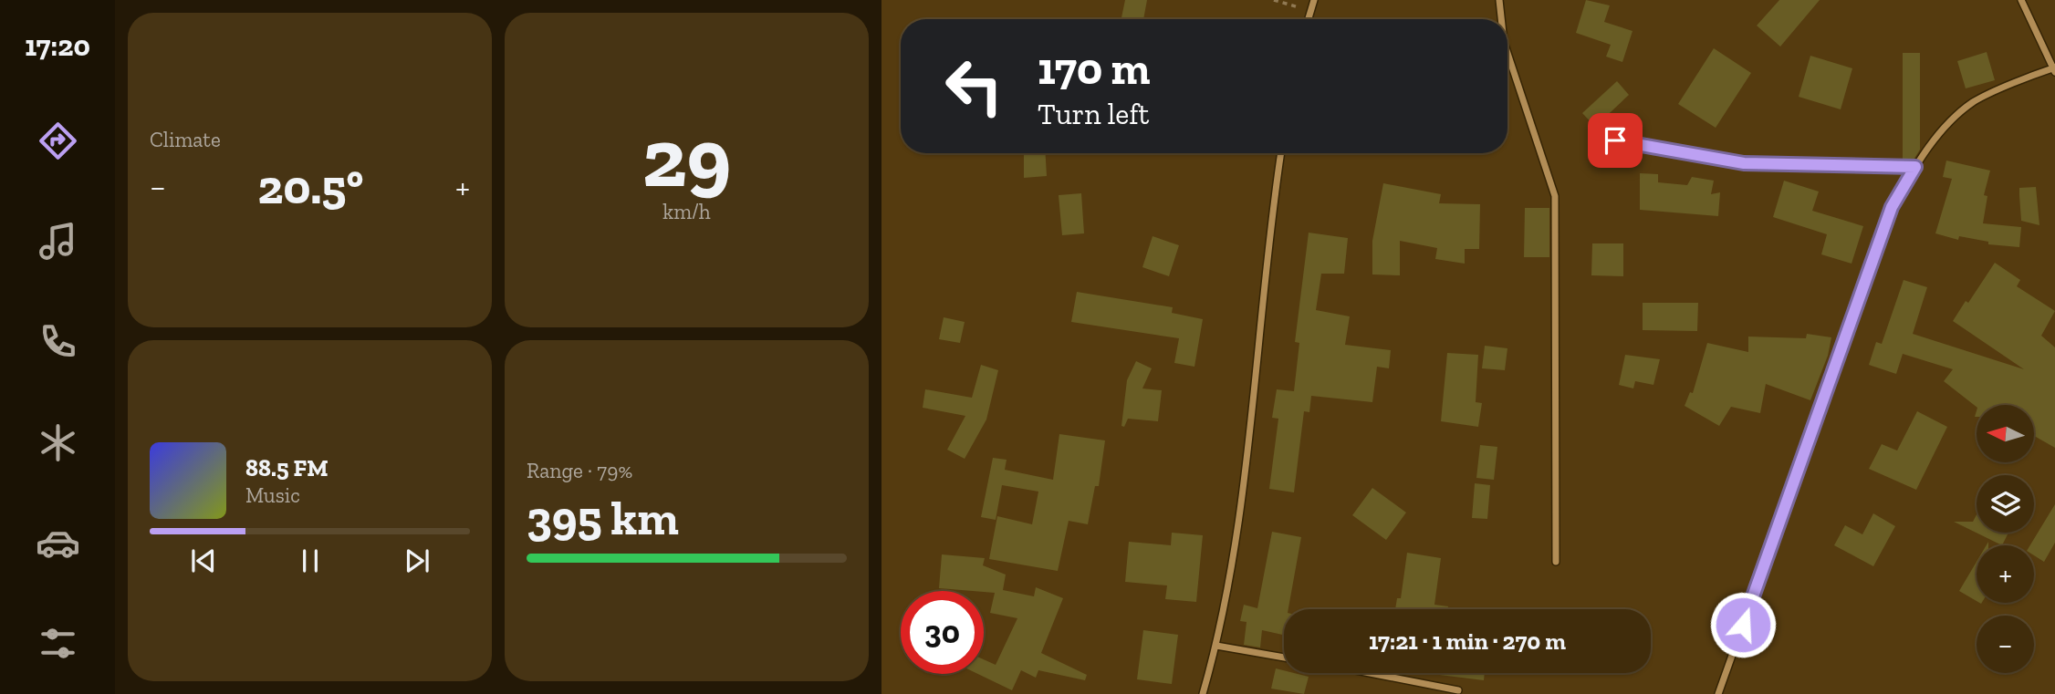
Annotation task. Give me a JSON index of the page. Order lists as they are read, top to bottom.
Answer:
{
  "north": "left",
  "page": {
    "tabs": "17:20",
    "tile": [
      "Climate",
      ["29", "km/h"],
      ["Range · 79%", "395 km"]
    ],
    "turn": ["170 m", "Turn left"],
    "heat": ["−", "20.5°", "+"],
    "map_buttons": ["+", "−"],
    "song": ["88.5 FM", "Music"],
    "limit": "30",
    "trip": "17:21 · 1 min · 270 m"
  }
}
